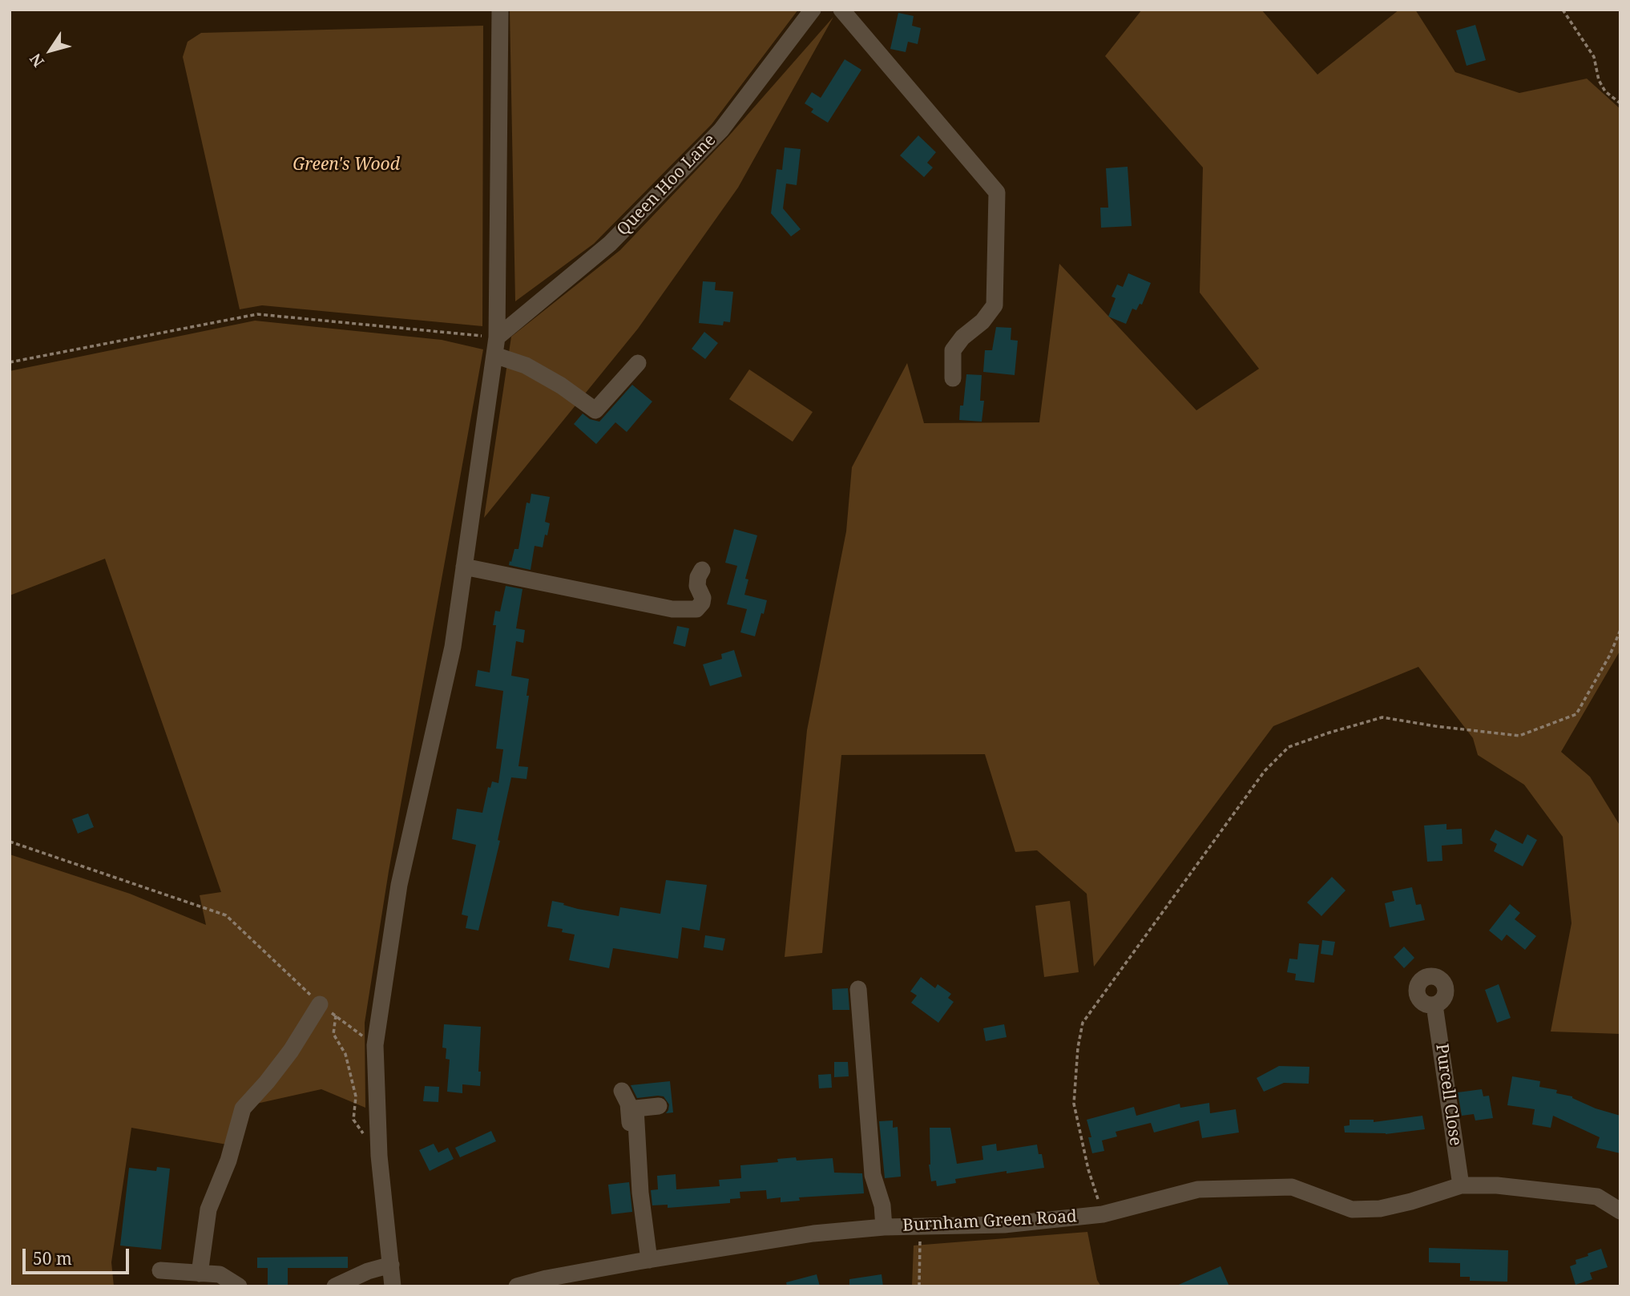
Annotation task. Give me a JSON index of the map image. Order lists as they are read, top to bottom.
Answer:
{
  "streets": {
    "street": ["Queen Hoo Lane", "Purcell Close", "Burnham Green Road"]
  },
  "crossings": [
    ["Purcell Close", "Burnham Green Road"]
  ],
  "parks": ["Green's Wood"],
  "scale_bar": "50 m",
  "north": "bottom left"
}
